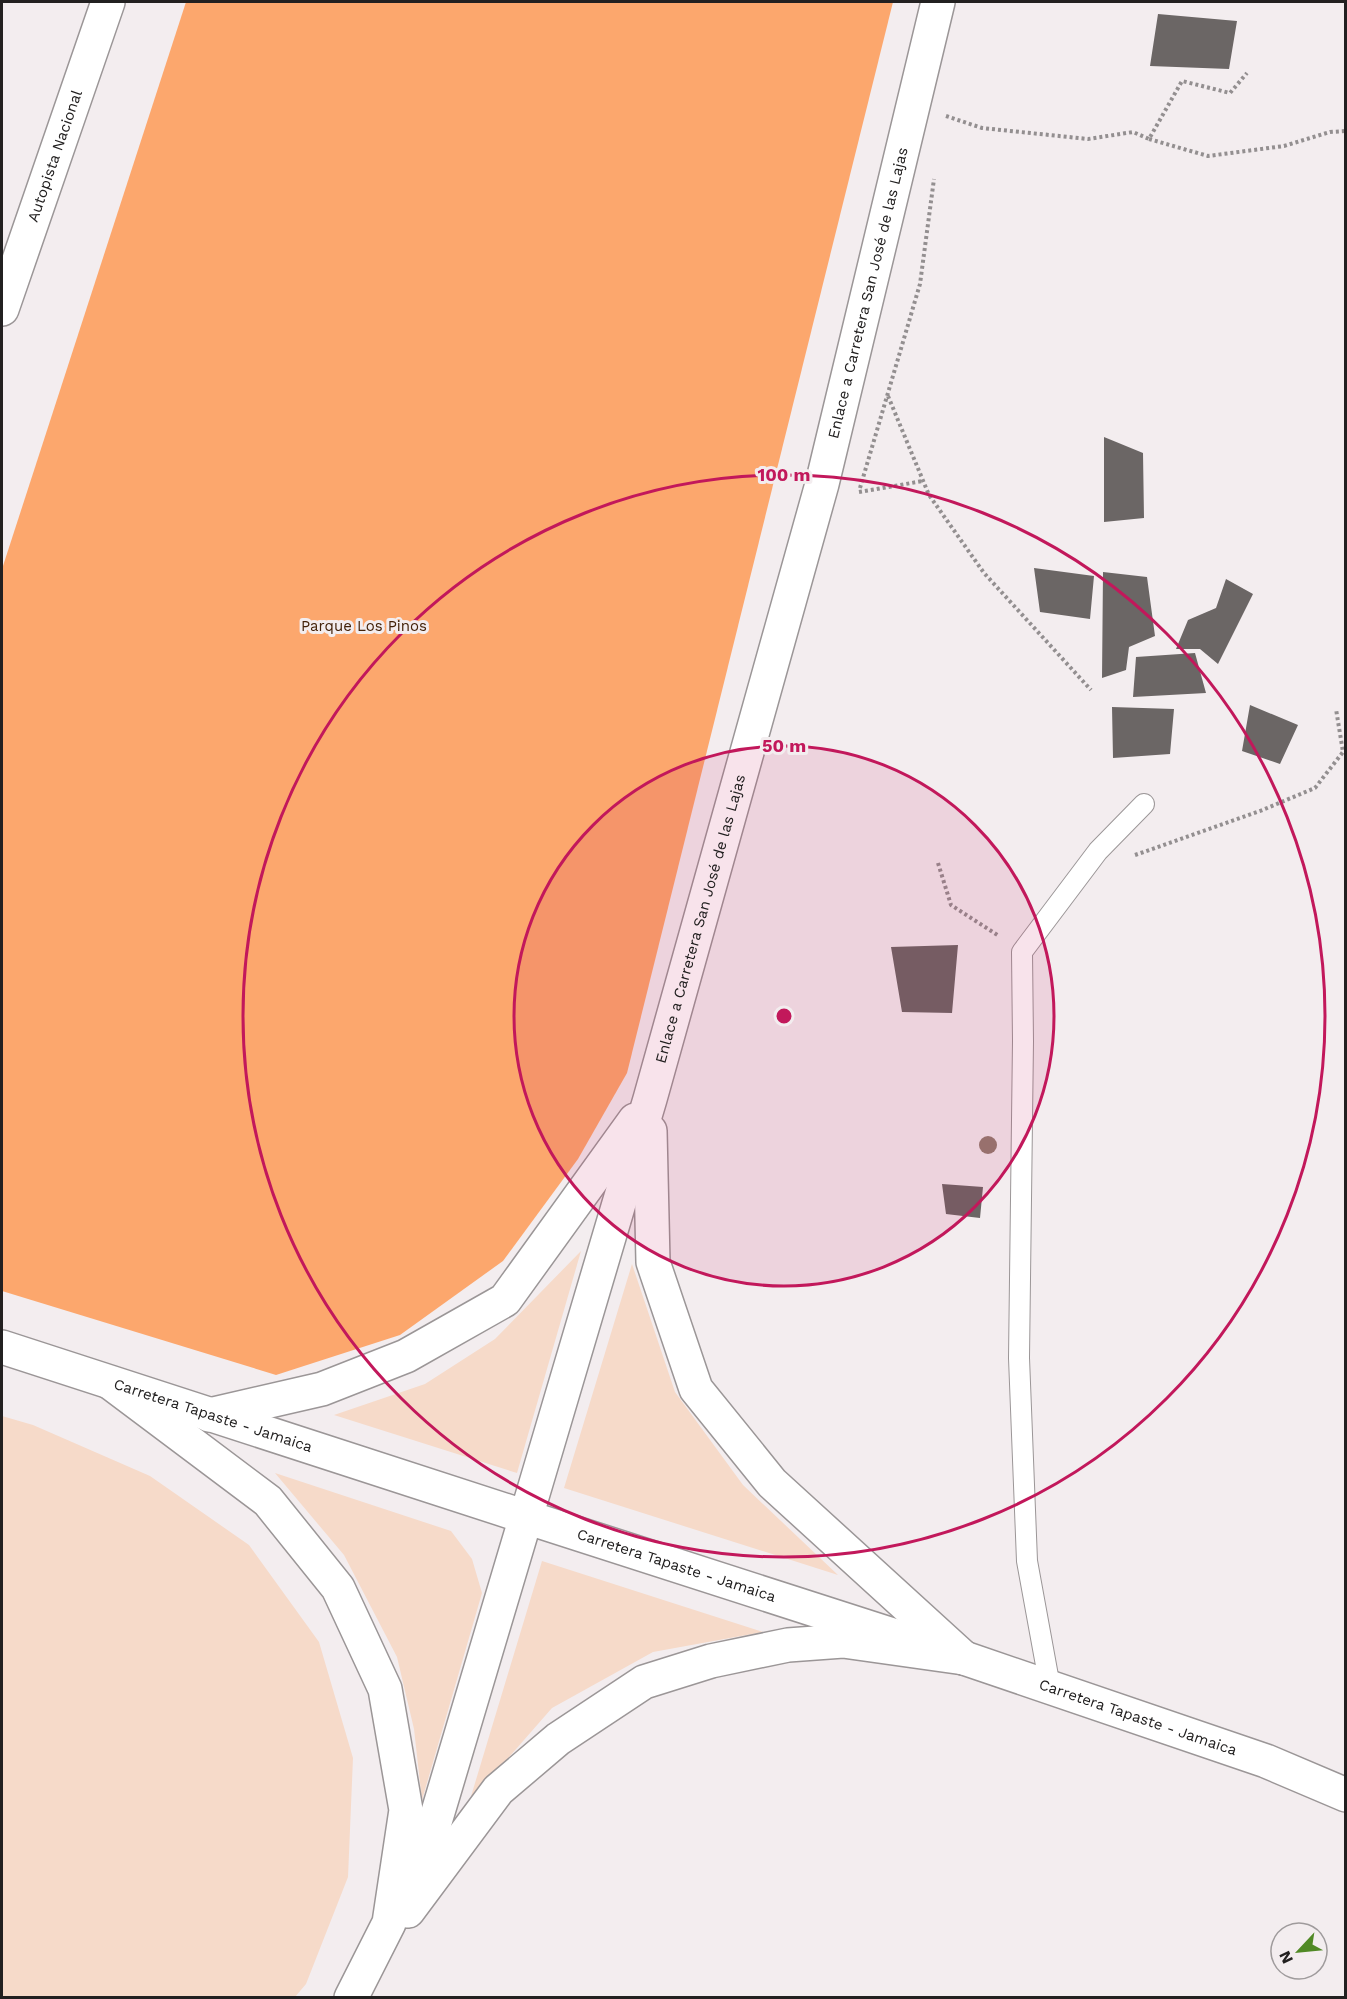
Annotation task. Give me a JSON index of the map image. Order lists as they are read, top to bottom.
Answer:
{
  "streets": {
    "main road": ["Autopista Nacional", "Enlace a Carretera San José de las Lajas", "Carretera Tapaste - Jamaica"]
  },
  "crossings": [
    ["Enlace a Carretera San José de las Lajas", "Carretera Tapaste - Jamaica"]
  ],
  "parks": ["Parque Los Pinos"],
  "north": "bottom left",
  "rings": ["100 m", "50 m"]
}
